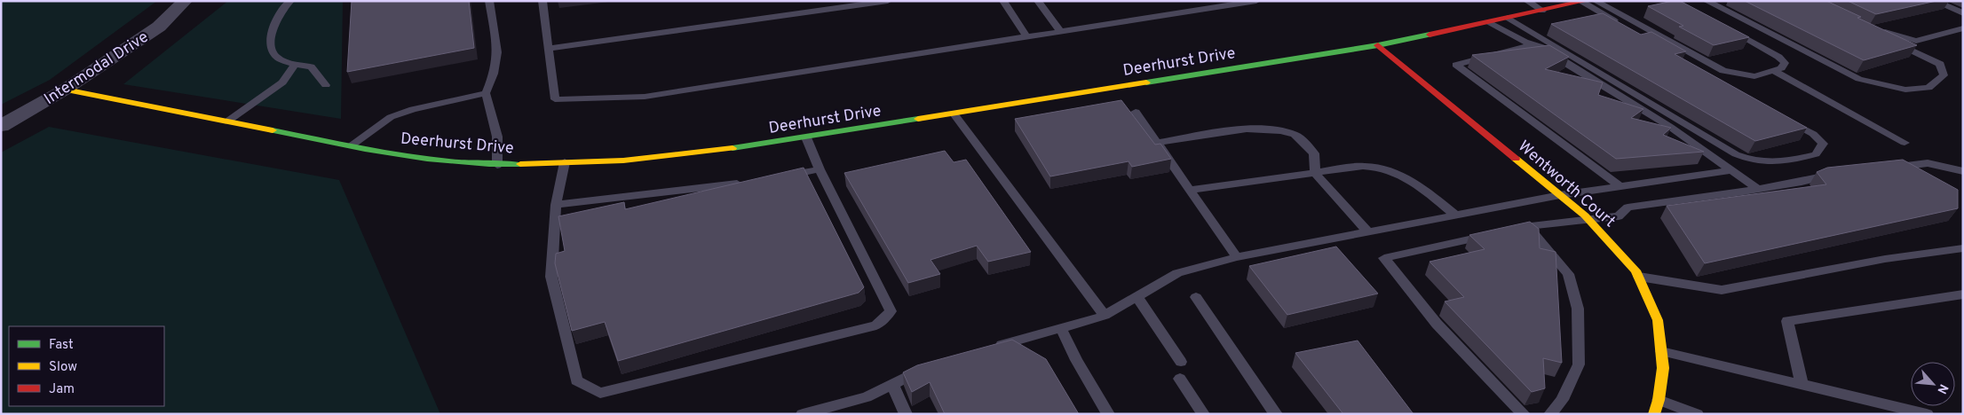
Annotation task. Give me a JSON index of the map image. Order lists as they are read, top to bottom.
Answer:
{
  "streets": {
    "street": ["Deerhurst Drive", "Intermodal Drive", "Wentworth Court"]
  },
  "crossings": [
    ["Deerhurst Drive", "Intermodal Drive"],
    ["Deerhurst Drive", "Wentworth Court"]
  ],
  "legend": ["Fast", "Slow", "Jam"],
  "north": "bottom right"
}
